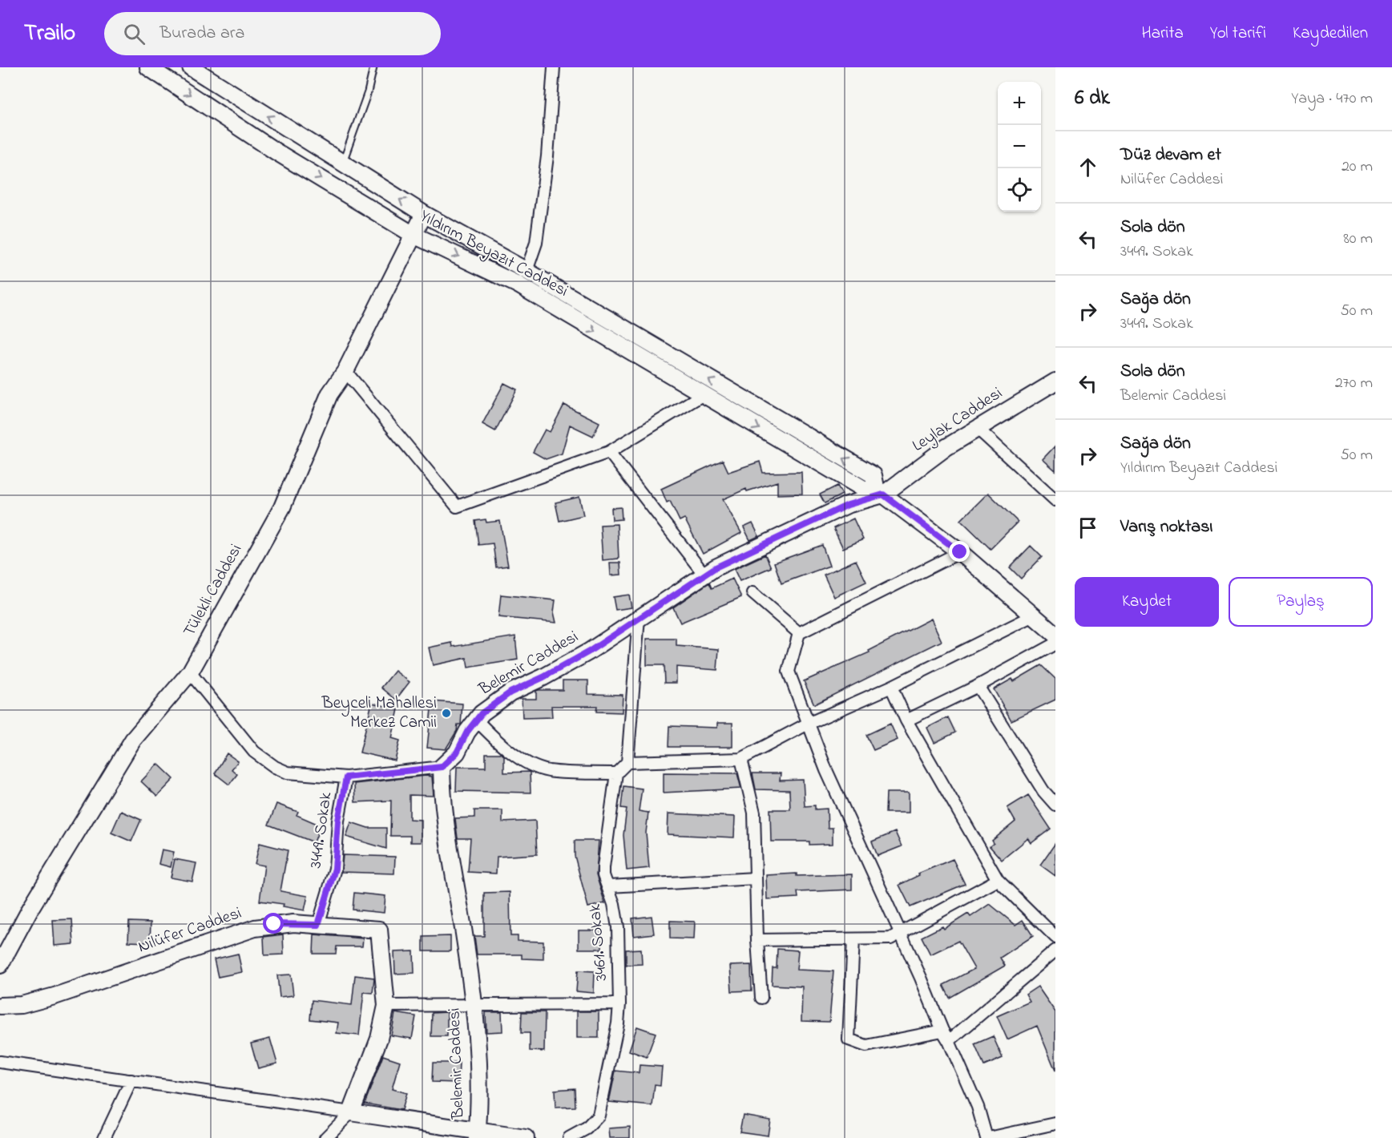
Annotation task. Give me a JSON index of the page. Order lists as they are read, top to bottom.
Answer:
{
  "streets": {
    "street": [
      "Yıldırım Beyazıt Caddesi",
      "Leylak Caddesi",
      "Tülekli Caddesi",
      "Belemir Caddesi",
      "3449. Sokak",
      "Nilüfer Caddesi",
      "3461. Sokak"
    ]
  },
  "crossings": [
    ["Yıldırım Beyazıt Caddesi", "Leylak Caddesi"],
    ["Yıldırım Beyazıt Caddesi", "Tülekli Caddesi"],
    ["Yıldırım Beyazıt Caddesi", "Belemir Caddesi"],
    ["Leylak Caddesi", "Belemir Caddesi"],
    ["Belemir Caddesi", "3449. Sokak"],
    ["3449. Sokak", "Nilüfer Caddesi"]
  ],
  "places": ["Beyceli Mahallesi Merkez Camii"],
  "page": {
    "header": "Trailo",
    "search": "Burada ara",
    "nav": ["Harita", "Yol tarifi", "Kaydedilen"],
    "heading": ["6 dk", "Yaya · 470 m"],
    "map_buttons": ["+", "−"],
    "list": [
      ["Düz devam et", "Nilüfer Caddesi", "20 m"],
      ["Sola dön", "3449. Sokak", "80 m"],
      ["Sağa dön", "3449. Sokak", "50 m"],
      ["Sola dön", "Belemir Caddesi", "270 m"],
      ["Sağa dön", "Yıldırım Beyazıt Caddesi", "50 m"],
      "Varış noktası"
    ],
    "buttons": ["Kaydet", "Paylaş"]
  }
}
